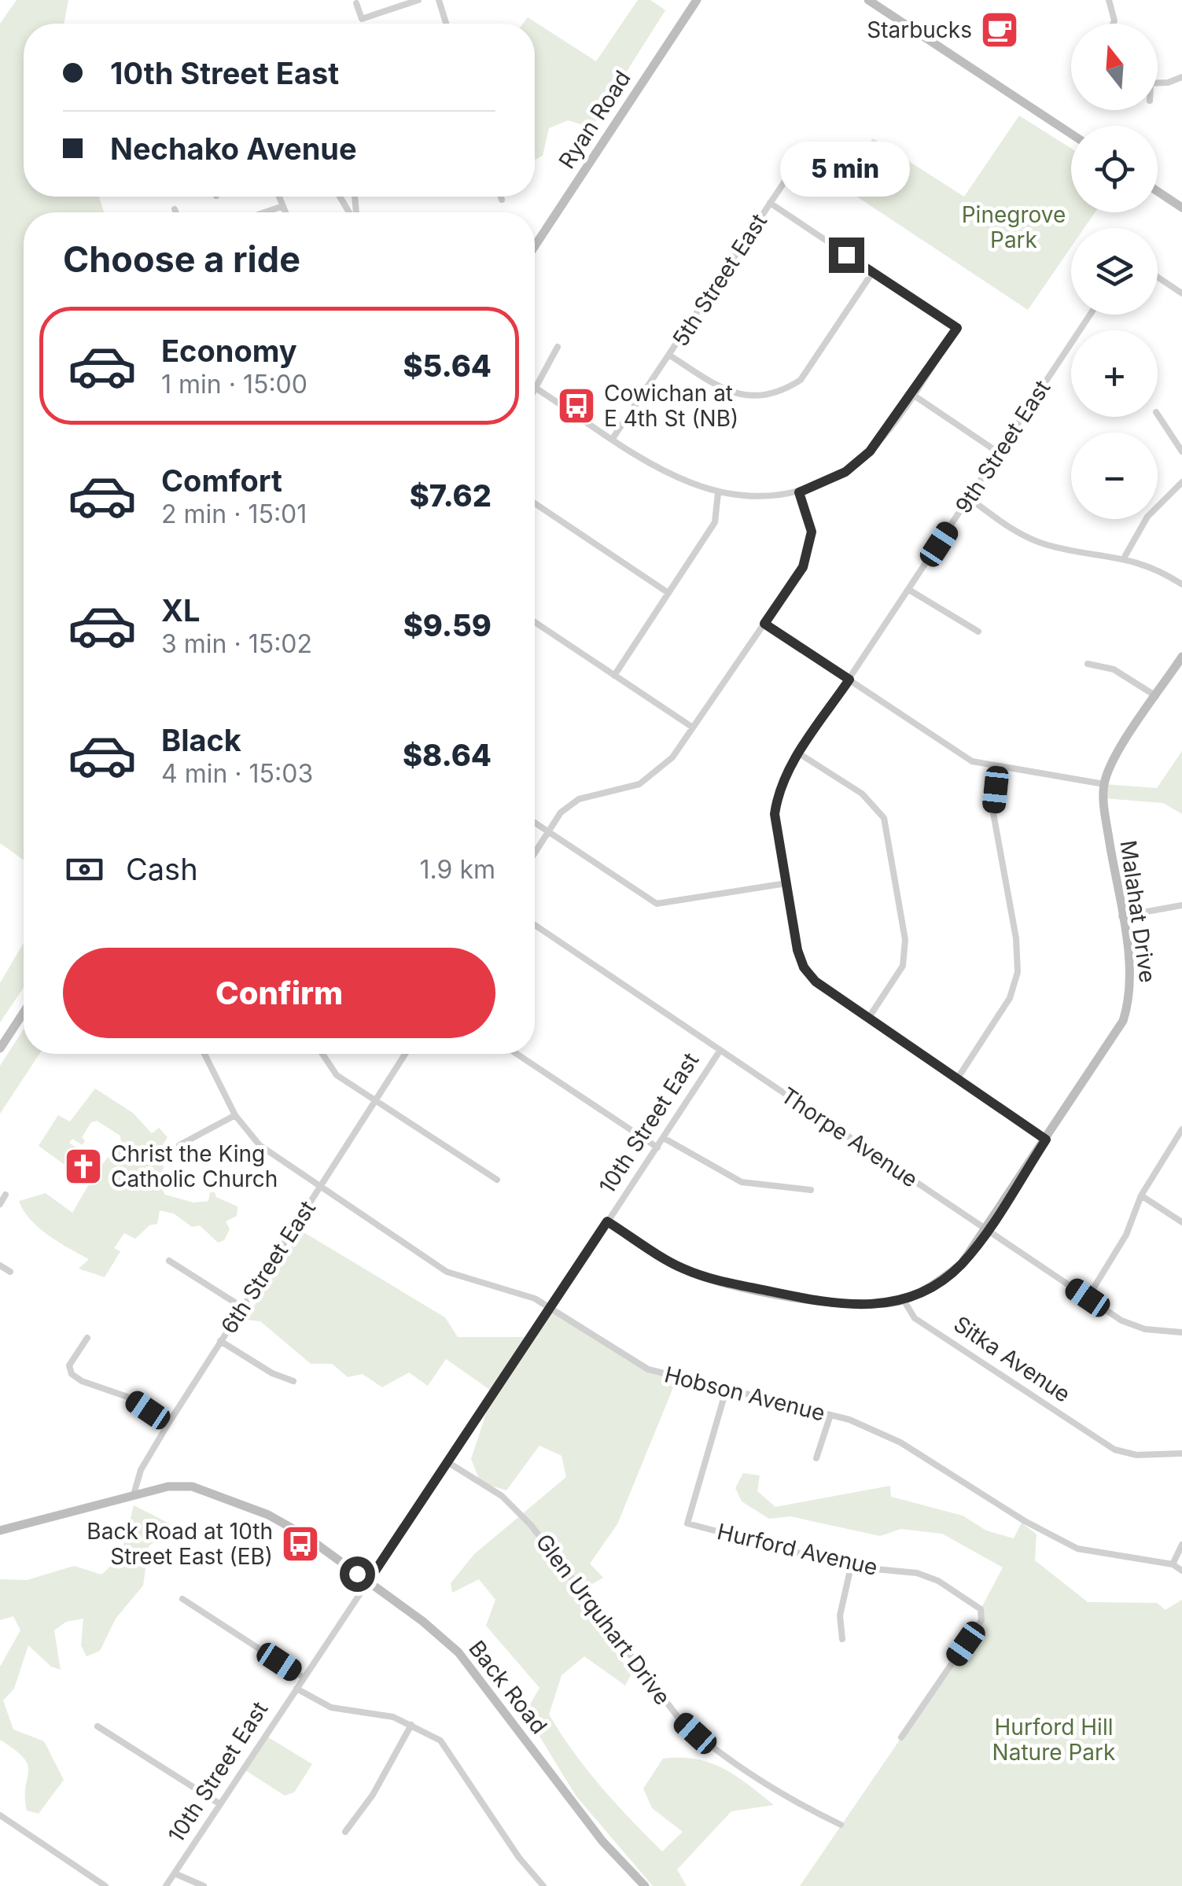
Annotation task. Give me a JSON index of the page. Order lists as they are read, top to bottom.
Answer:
{
  "streets": {
    "street": [
      "Ryan Road",
      "5th Street East",
      "9th Street East",
      "Malahat Drive",
      "10th Street East",
      "Thorpe Avenue",
      "6th Street East",
      "Sitka Avenue",
      "Hobson Avenue",
      "Hurford Avenue",
      "Glen Urquhart Drive",
      "Back Road"
    ]
  },
  "crossings": [
    ["9th Street East", "Malahat Drive"],
    ["Malahat Drive", "Thorpe Avenue"],
    ["Malahat Drive", "Sitka Avenue"],
    ["10th Street East", "Thorpe Avenue"],
    ["10th Street East", "Hobson Avenue"],
    ["10th Street East", "Glen Urquhart Drive"],
    ["10th Street East", "Back Road"],
    ["6th Street East", "Hobson Avenue"],
    ["6th Street East", "Back Road"],
    ["Hobson Avenue", "Hurford Avenue"]
  ],
  "parks": ["Pinegrove Park", "Hurford Hill Nature Park"],
  "places": {
    "cafe": ["Starbucks"],
    "bus stop": ["Cowichan at E 4th St (NB)", "Back Road at 10th Street East (EB)"],
    "church": ["Christ the King Catholic Church"]
  },
  "north": "top",
  "page": {
    "map_buttons": ["+", "−"],
    "banner": ["10th Street East", "Nechako Avenue"],
    "bubble": "5 min",
    "heading": "Choose a ride",
    "list": [
      {
        "name": "Economy",
        "note": "1 min · 15:00",
        "value": "$5.64"
      },
      {
        "name": "Comfort",
        "note": "2 min · 15:01",
        "value": "$7.62"
      },
      {
        "name": "XL",
        "note": "3 min · 15:02",
        "value": "$9.59"
      },
      {
        "name": "Black",
        "note": "4 min · 15:03",
        "value": "$8.64"
      }
    ],
    "pay": ["Cash", "1.9 km"],
    "buttons": "Confirm"
  }
}
